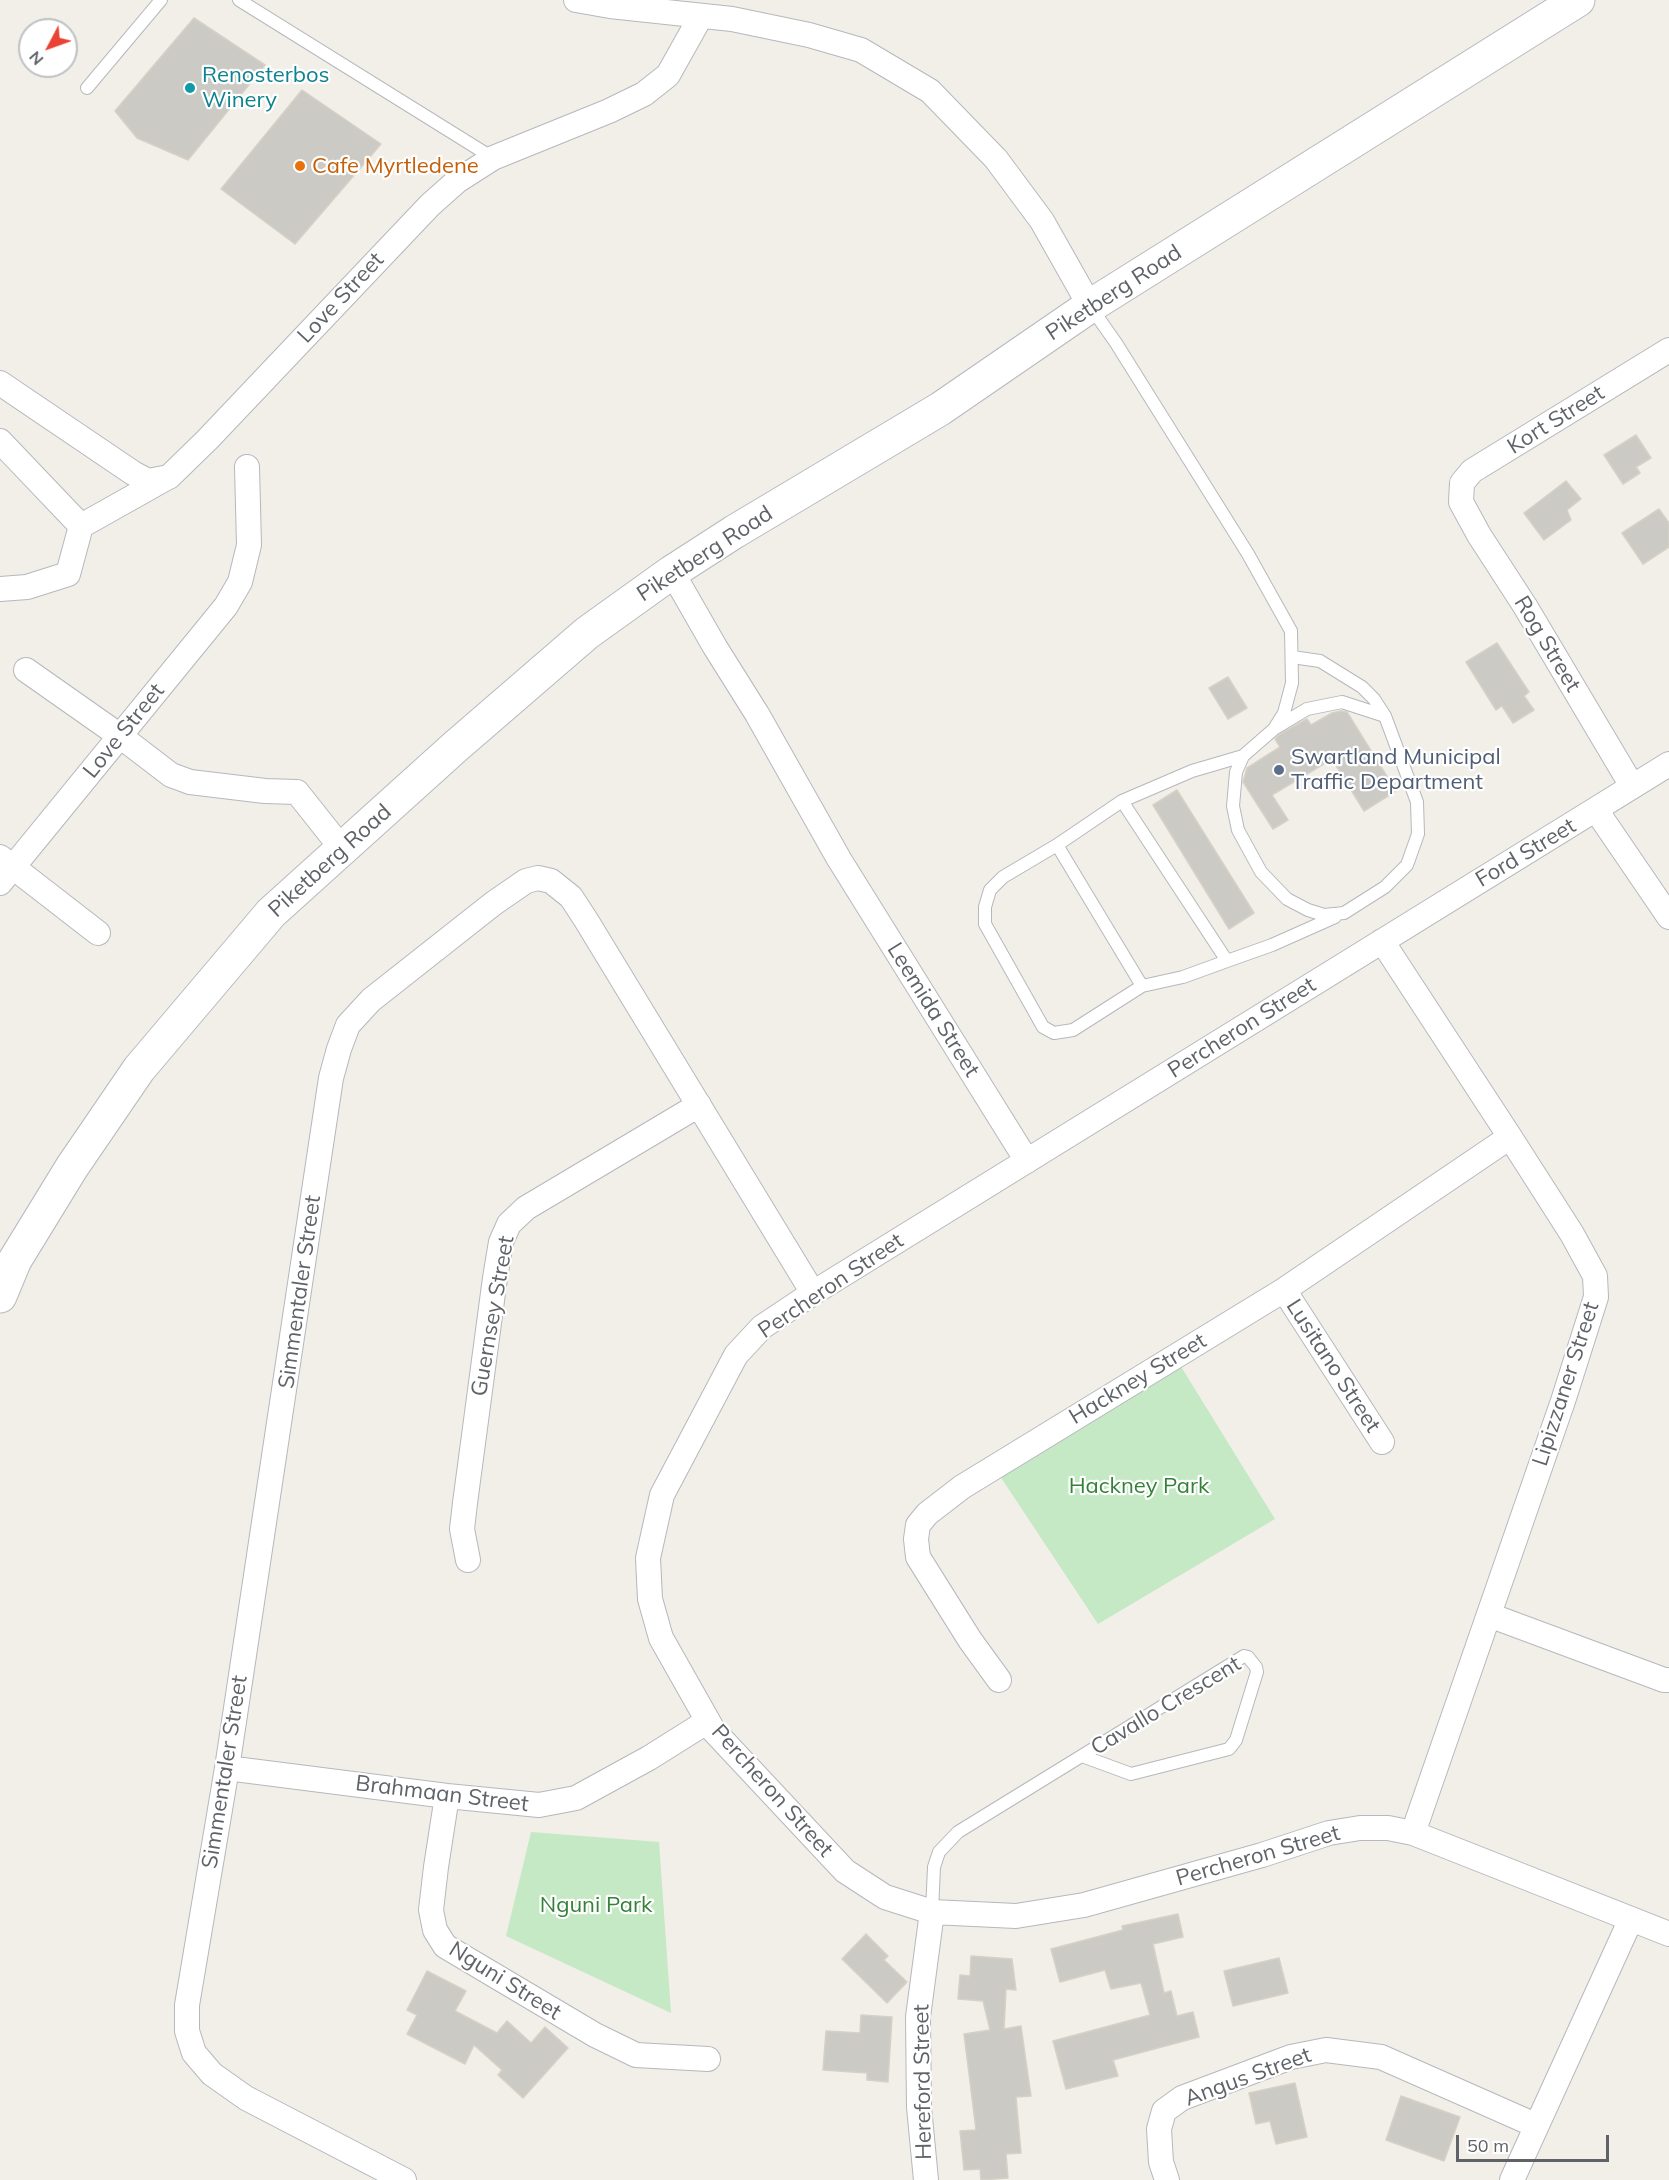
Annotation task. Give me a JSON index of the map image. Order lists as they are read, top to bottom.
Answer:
{
  "streets": {
    "street": [
      "Piketberg Road",
      "Love Street",
      "Kort Street",
      "Rog Street",
      "Ford Street",
      "Leemida Street",
      "Percheron Street",
      "Simmentaler Street",
      "Guernsey Street",
      "Lusitano Street",
      "Hackney Street",
      "Lipizzaner Street",
      "Brahmaan Street",
      "Nguni Street",
      "Angus Street",
      "Hereford Street"
    ],
    "lane": ["Cavallo Crescent"]
  },
  "crossings": [
    ["Piketberg Road", "Leemida Street"],
    ["Kort Street", "Rog Street"],
    ["Rog Street", "Ford Street"],
    ["Ford Street", "Percheron Street"],
    ["Ford Street", "Lipizzaner Street"],
    ["Leemida Street", "Percheron Street"],
    ["Percheron Street", "Simmentaler Street"],
    ["Percheron Street", "Lipizzaner Street"],
    ["Percheron Street", "Cavallo Crescent"],
    ["Percheron Street", "Brahmaan Street"],
    ["Percheron Street", "Hereford Street"],
    ["Simmentaler Street", "Guernsey Street"],
    ["Simmentaler Street", "Brahmaan Street"],
    ["Lusitano Street", "Hackney Street"],
    ["Hackney Street", "Lipizzaner Street"],
    ["Cavallo Crescent", "Hereford Street"],
    ["Brahmaan Street", "Nguni Street"]
  ],
  "parks": ["Hackney Park", "Nguni Park"],
  "places": ["Renosterbos Winery", "Cafe Myrtledene", "Swartland Municipal Traffic Department"],
  "scale_bar": "50 m",
  "north": "bottom left"
}
